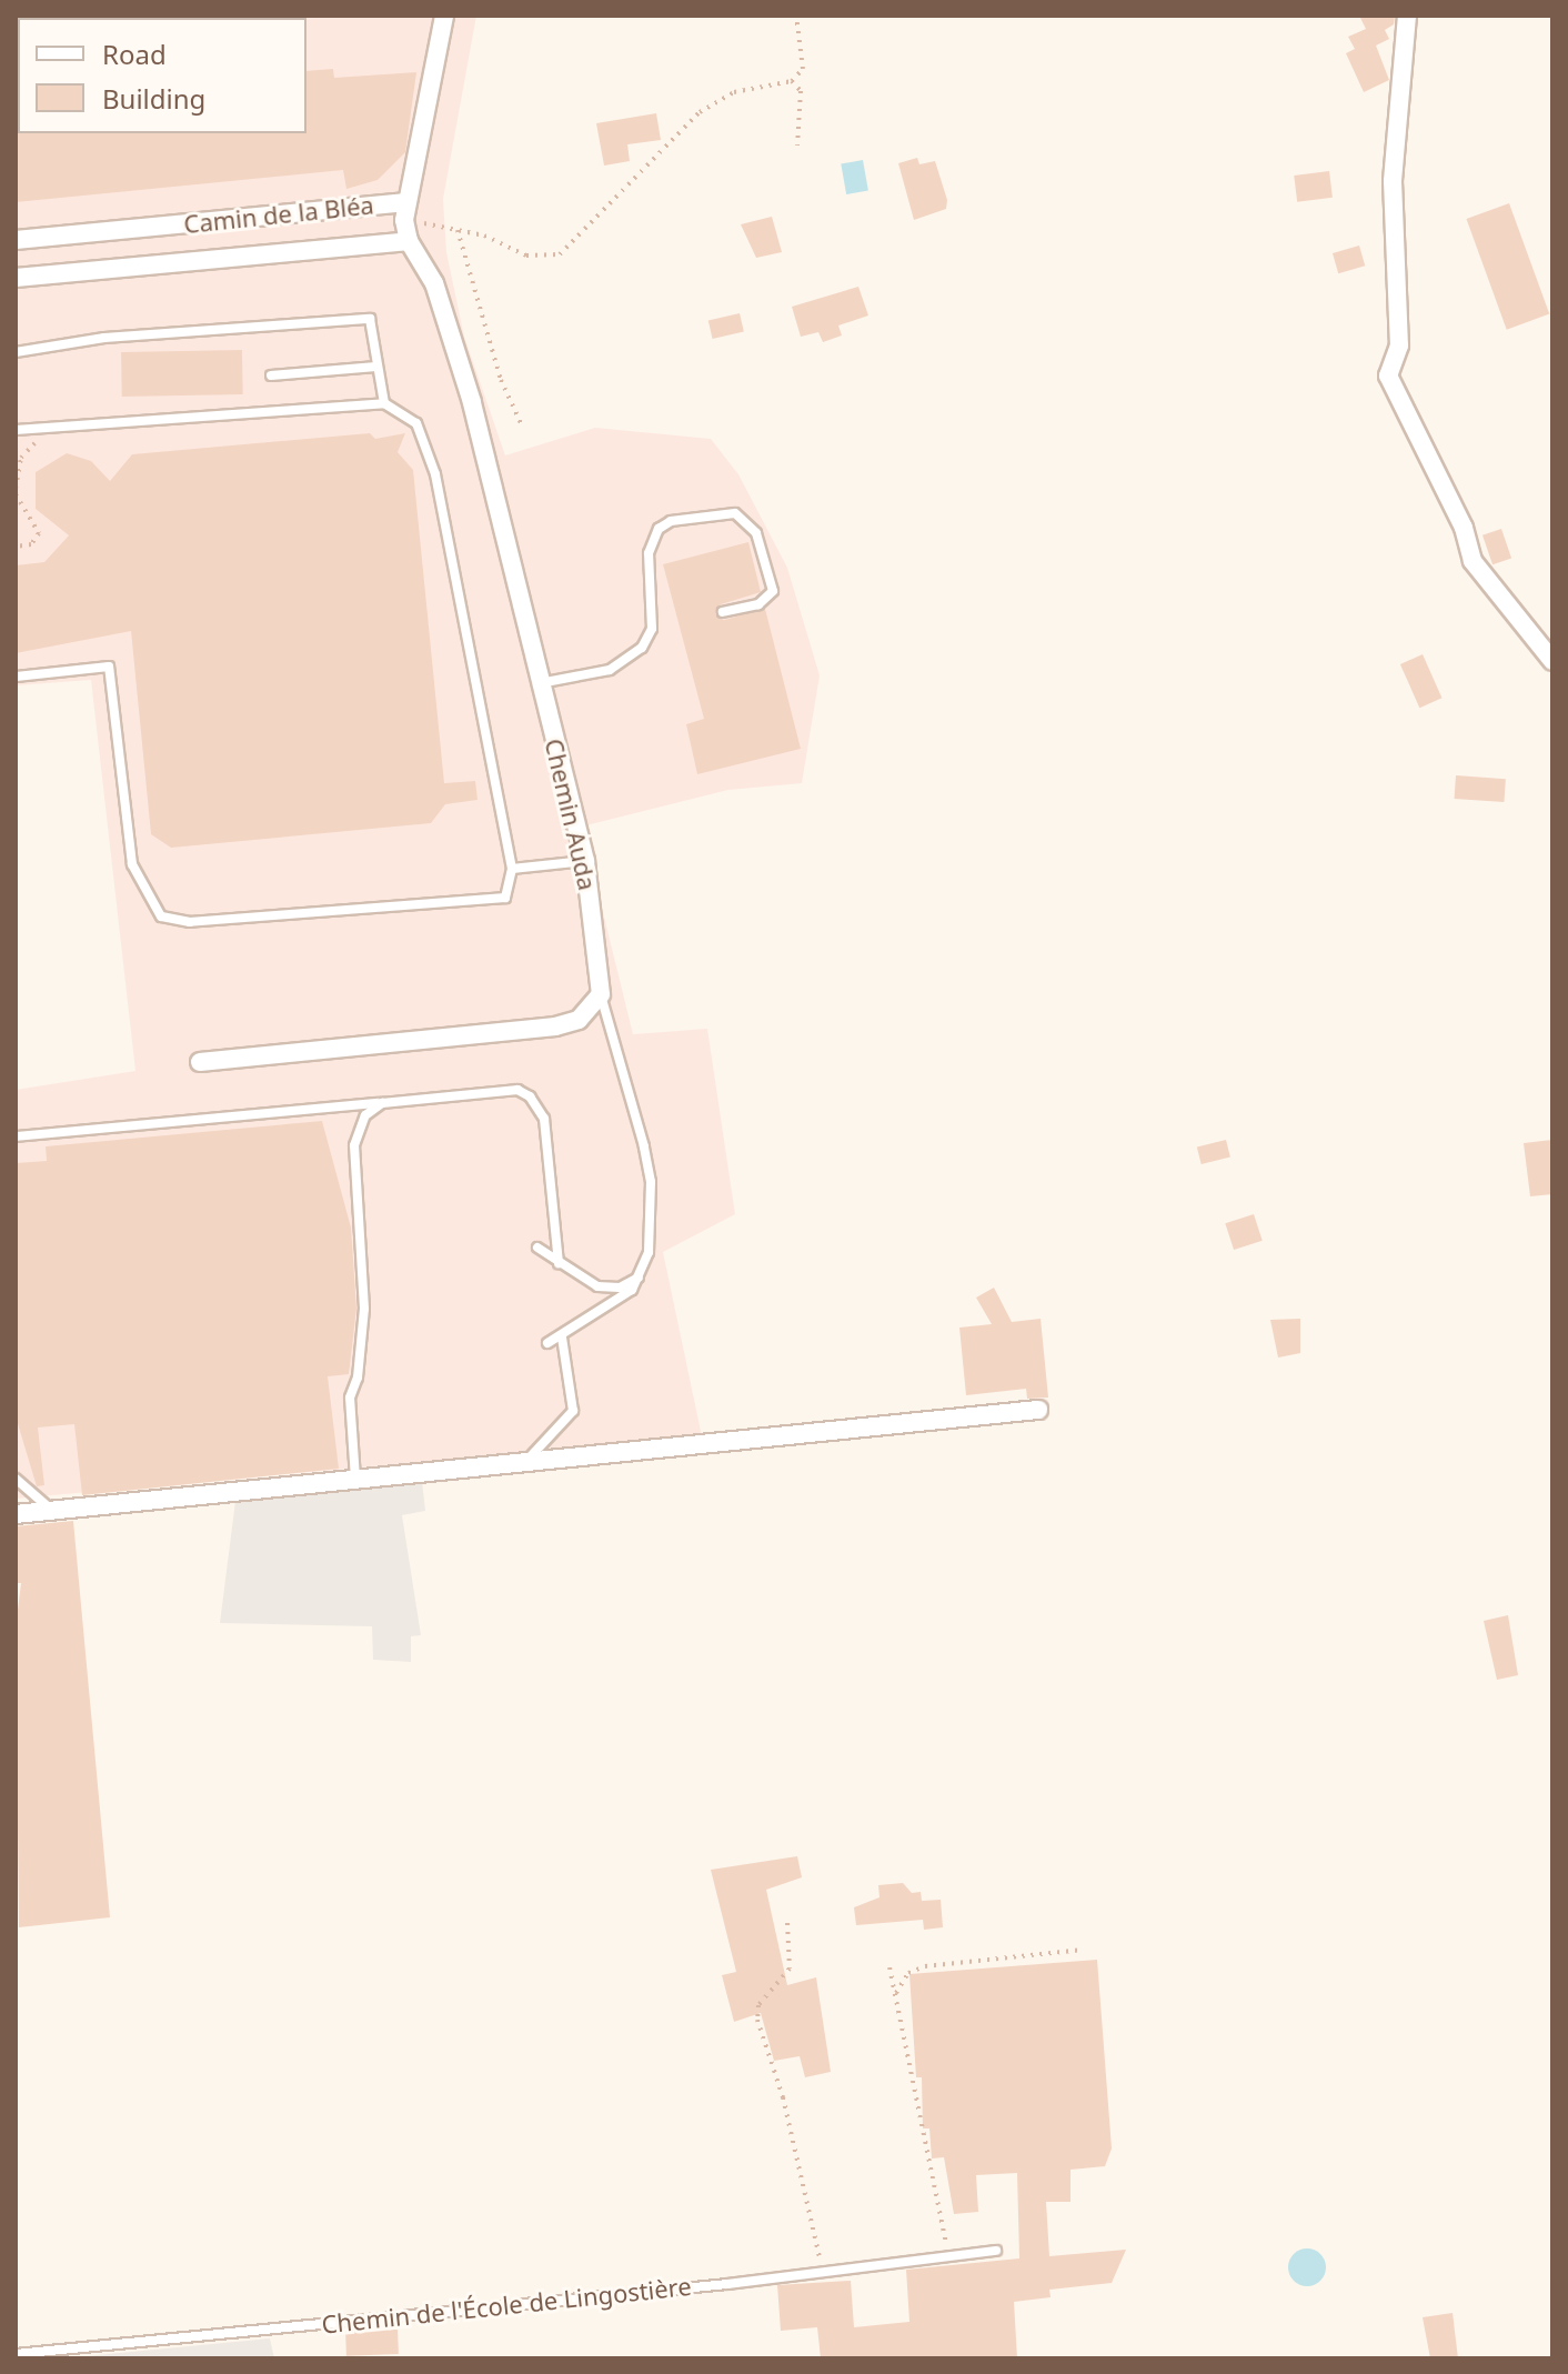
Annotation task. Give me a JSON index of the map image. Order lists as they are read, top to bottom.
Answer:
{
  "streets": {
    "street": ["Camin de la Bléa", "Chemin Auda"],
    "lane": ["Chemin de l'École de Lingostière"]
  },
  "crossings": [
    ["Camin de la Bléa", "Chemin Auda"]
  ],
  "legend": ["Road", "Building"]
}
